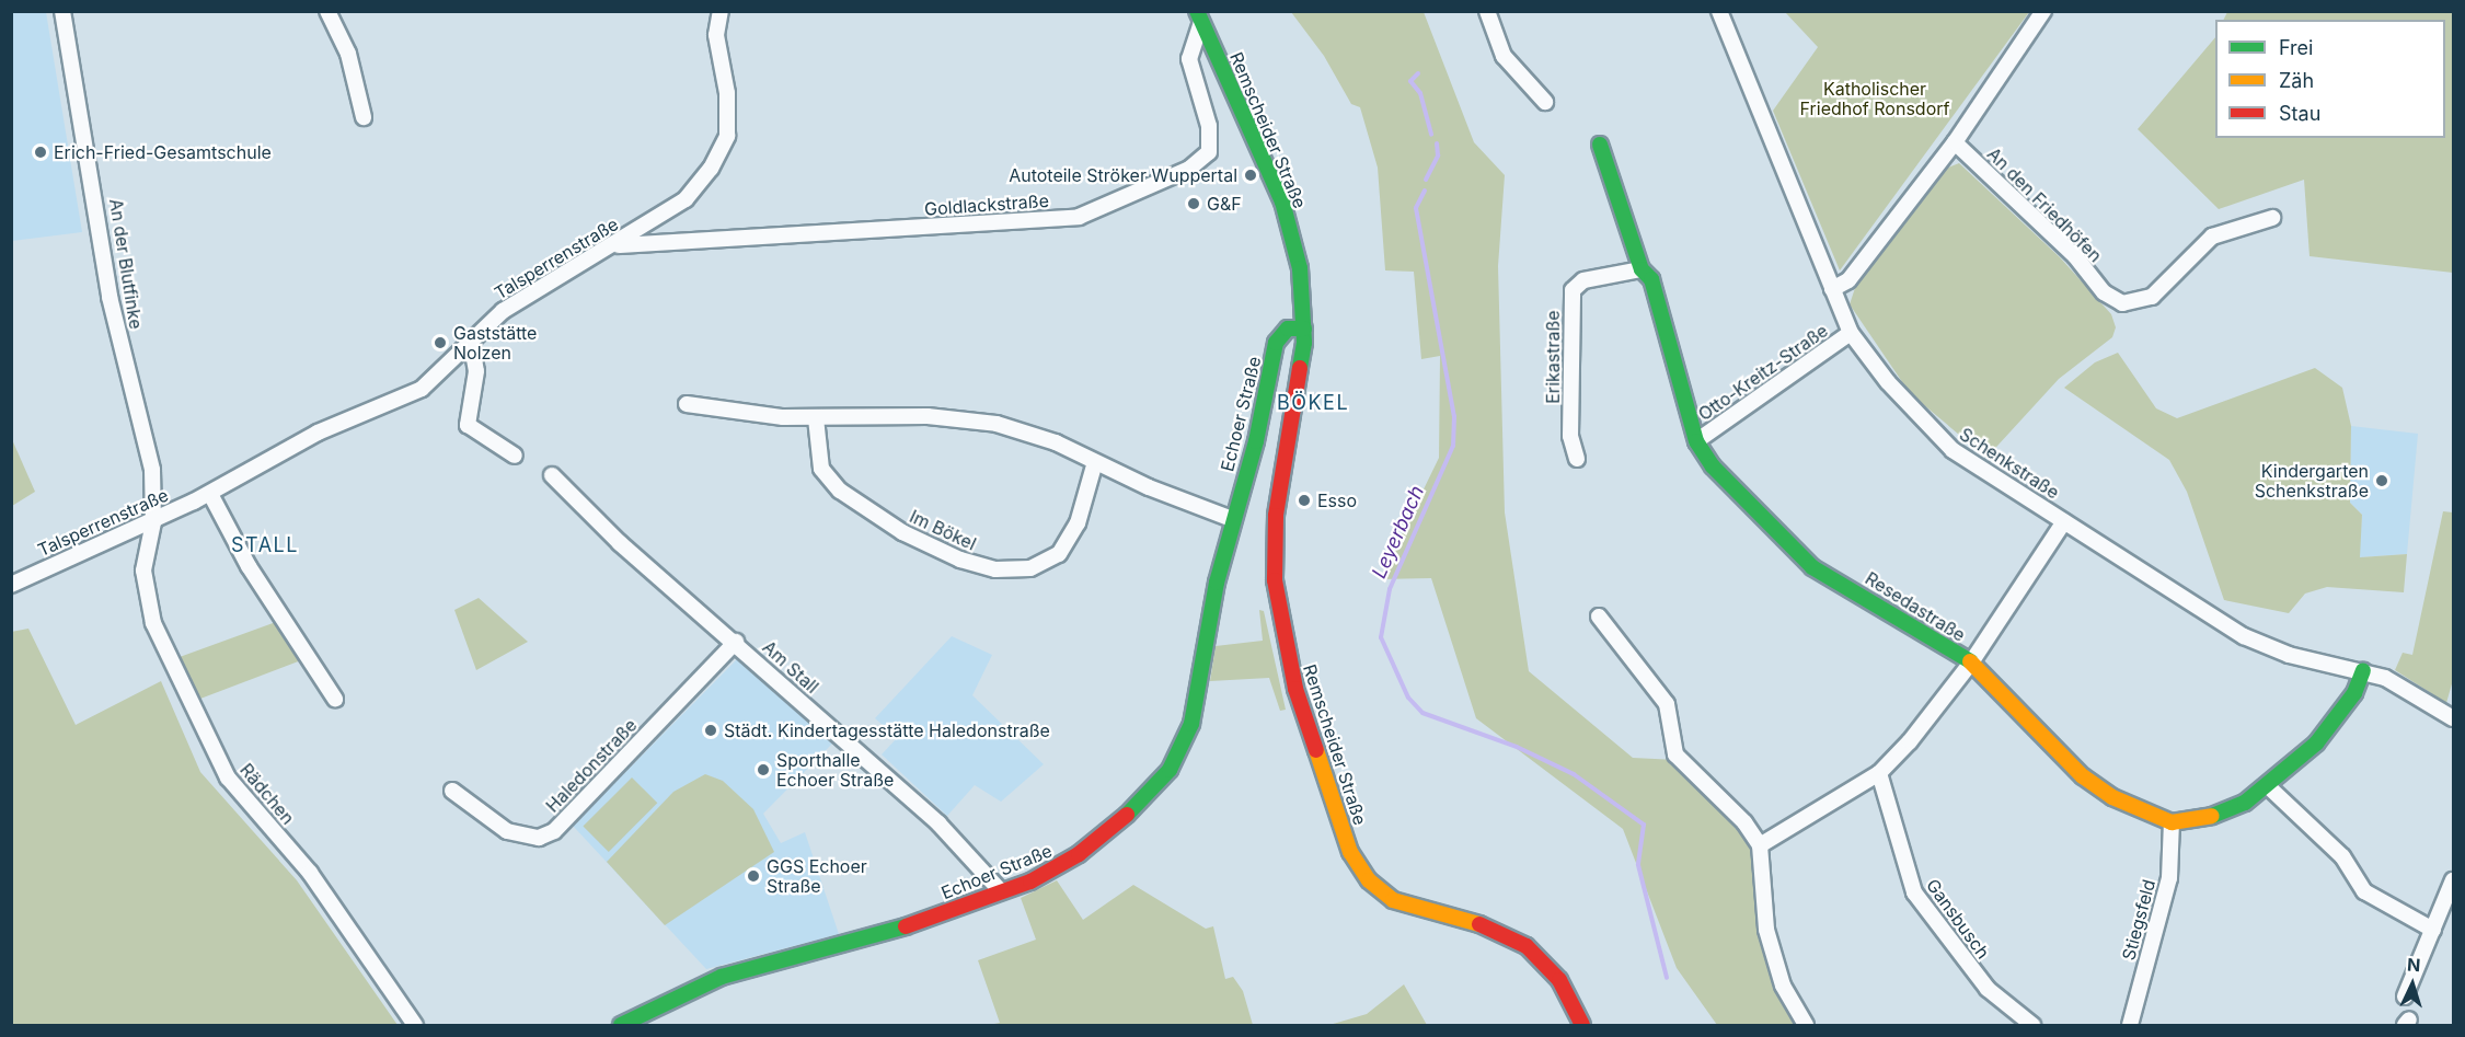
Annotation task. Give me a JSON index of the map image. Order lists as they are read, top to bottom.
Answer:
{
  "streets": {
    "street": [
      "Remscheider Straße",
      "Goldlackstraße",
      "An den Friedhöfen",
      "Talsperrenstraße",
      "An der Blutfinke",
      "Erikastraße",
      "Otto-Kreitz-Straße",
      "Echoer Straße",
      "Schenkstraße",
      "Im Bökel",
      "Resedastraße",
      "Am Stall",
      "Haledonstraße",
      "Rädchen",
      "Gansbusch",
      "Stiegsfeld"
    ]
  },
  "crossings": [
    ["Remscheider Straße", "Goldlackstraße"],
    ["Remscheider Straße", "Echoer Straße"],
    ["Goldlackstraße", "Talsperrenstraße"],
    ["Talsperrenstraße", "An der Blutfinke"],
    ["Talsperrenstraße", "Rädchen"],
    ["An der Blutfinke", "Rädchen"],
    ["Erikastraße", "Resedastraße"],
    ["Otto-Kreitz-Straße", "Schenkstraße"],
    ["Otto-Kreitz-Straße", "Resedastraße"],
    ["Echoer Straße", "Am Stall"],
    ["Schenkstraße", "Resedastraße"],
    ["Resedastraße", "Stiegsfeld"],
    ["Am Stall", "Haledonstraße"]
  ],
  "districts": ["BÖKEL", "STALL"],
  "water": ["Leyerbach"],
  "parks": ["Katholischer Friedhof Ronsdorf"],
  "places": [
    "Erich-Fried-Gesamtschule",
    "Autoteile Ströker Wuppertal",
    "G&F",
    "Gaststätte Nolzen",
    "Kindergarten Schenkstraße",
    "Esso",
    "Städt. Kindertagesstätte Haledonstraße",
    "Sporthalle Echoer Straße",
    "GGS Echoer Straße"
  ],
  "legend": ["Frei", "Zäh", "Stau"],
  "north": "top"
}
